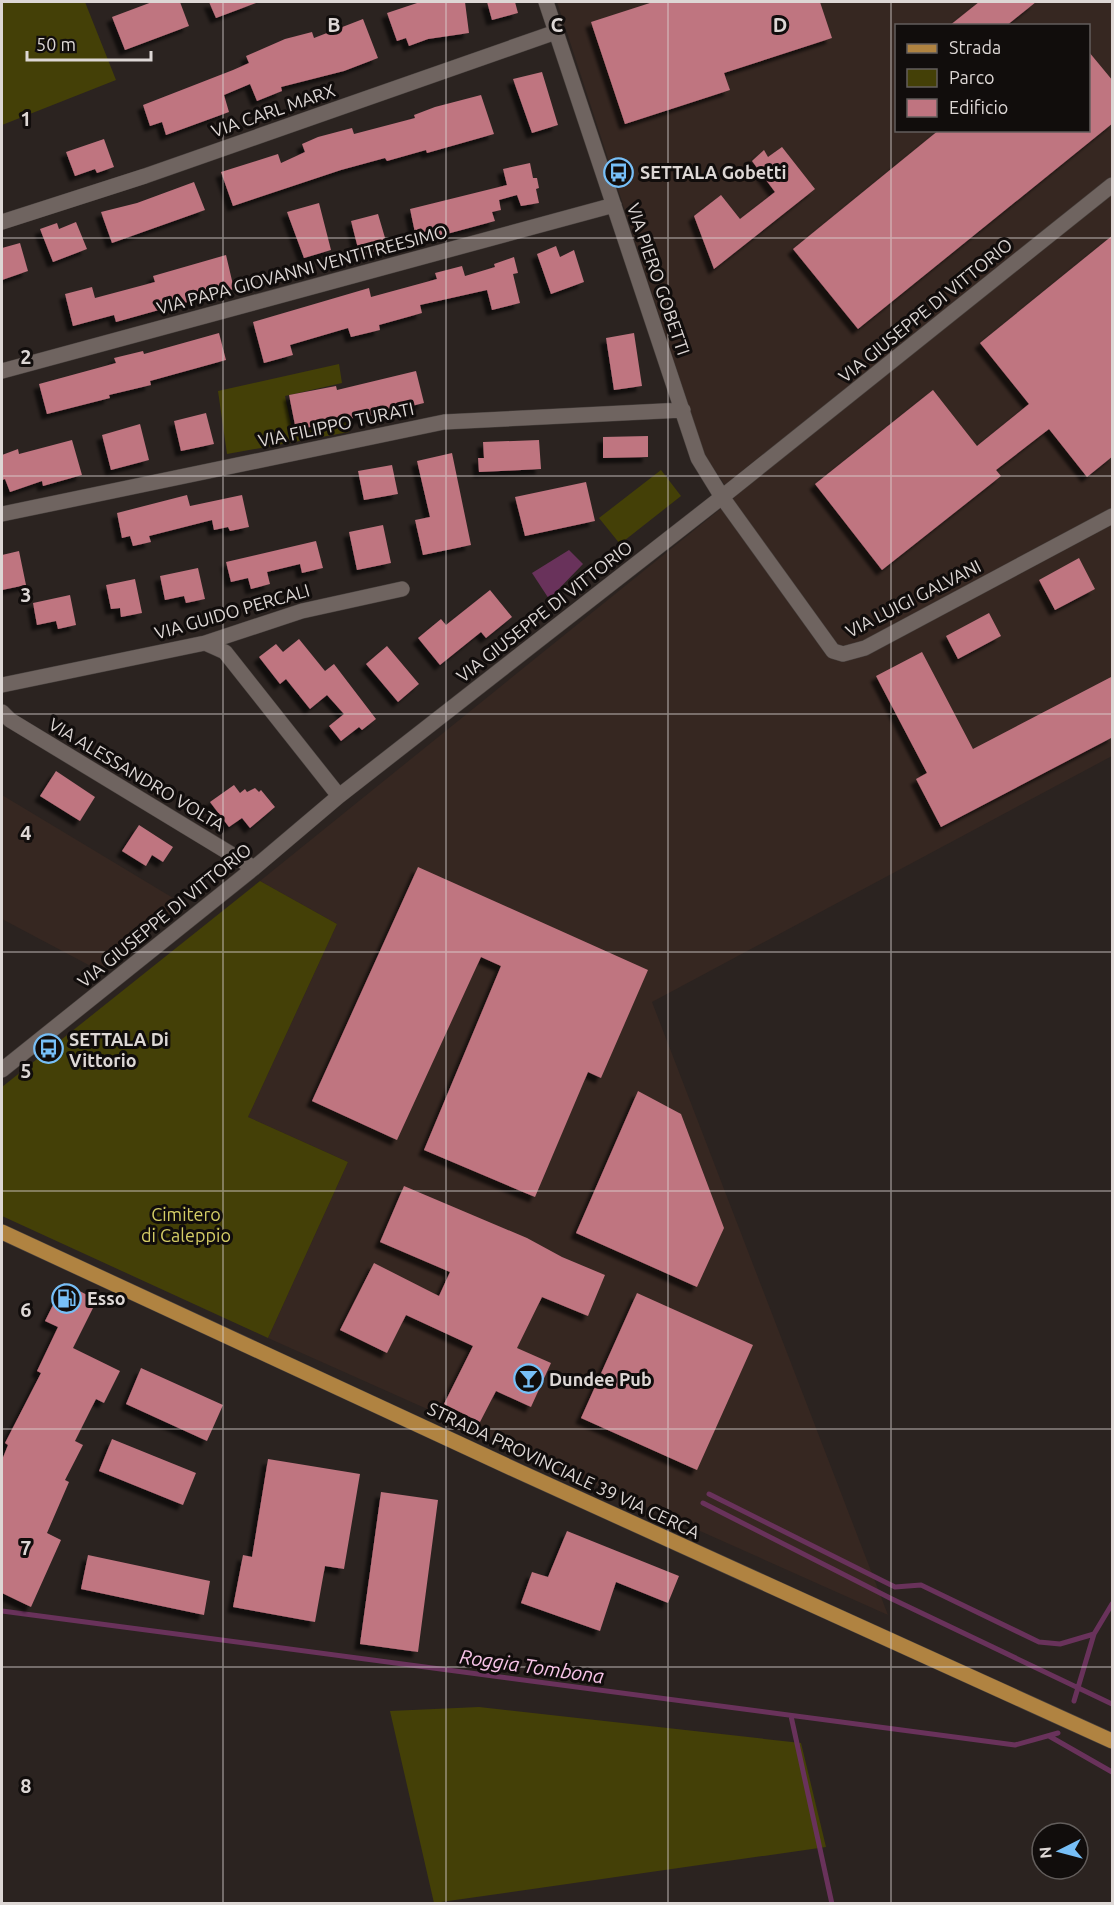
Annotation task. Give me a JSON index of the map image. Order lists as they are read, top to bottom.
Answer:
{
  "streets": {
    "main road": ["STRADA PROVINCIALE 39 VIA CERCA"],
    "street": [
      "VIA CARL MARX",
      "VIA PAPA GIOVANNI VENTITREESIMO",
      "VIA PIERO GOBETTI",
      "VIA GIUSEPPE DI VITTORIO",
      "VIA FILIPPO TURATI",
      "VIA LUIGI GALVANI",
      "VIA GUIDO PERCALI",
      "VIA ALESSANDRO VOLTA"
    ]
  },
  "crossings": [
    ["VIA CARL MARX", "VIA PIERO GOBETTI"],
    ["VIA PAPA GIOVANNI VENTITREESIMO", "VIA PIERO GOBETTI"],
    ["VIA PIERO GOBETTI", "VIA GIUSEPPE DI VITTORIO"],
    ["VIA PIERO GOBETTI", "VIA FILIPPO TURATI"],
    ["VIA PIERO GOBETTI", "VIA LUIGI GALVANI"],
    ["VIA GIUSEPPE DI VITTORIO", "VIA LUIGI GALVANI"],
    ["VIA GIUSEPPE DI VITTORIO", "VIA ALESSANDRO VOLTA"]
  ],
  "water": ["Roggia Tombona"],
  "parks": ["Cimitero di Caleppio"],
  "places": {
    "bus stop": ["SETTALA Gobetti", "SETTALA Di Vittorio"],
    "fuel station": ["Esso"],
    "bar": ["Dundee Pub"]
  },
  "legend": ["Strada", "Parco", "Edificio"],
  "scale_bar": "50 m",
  "north": "left",
  "grid": {
    "columns": ["B", "C", "D"],
    "rows": [
      "1",
      "2",
      "3",
      "4",
      "5",
      "6",
      "7",
      "8"
    ]
  }
}
